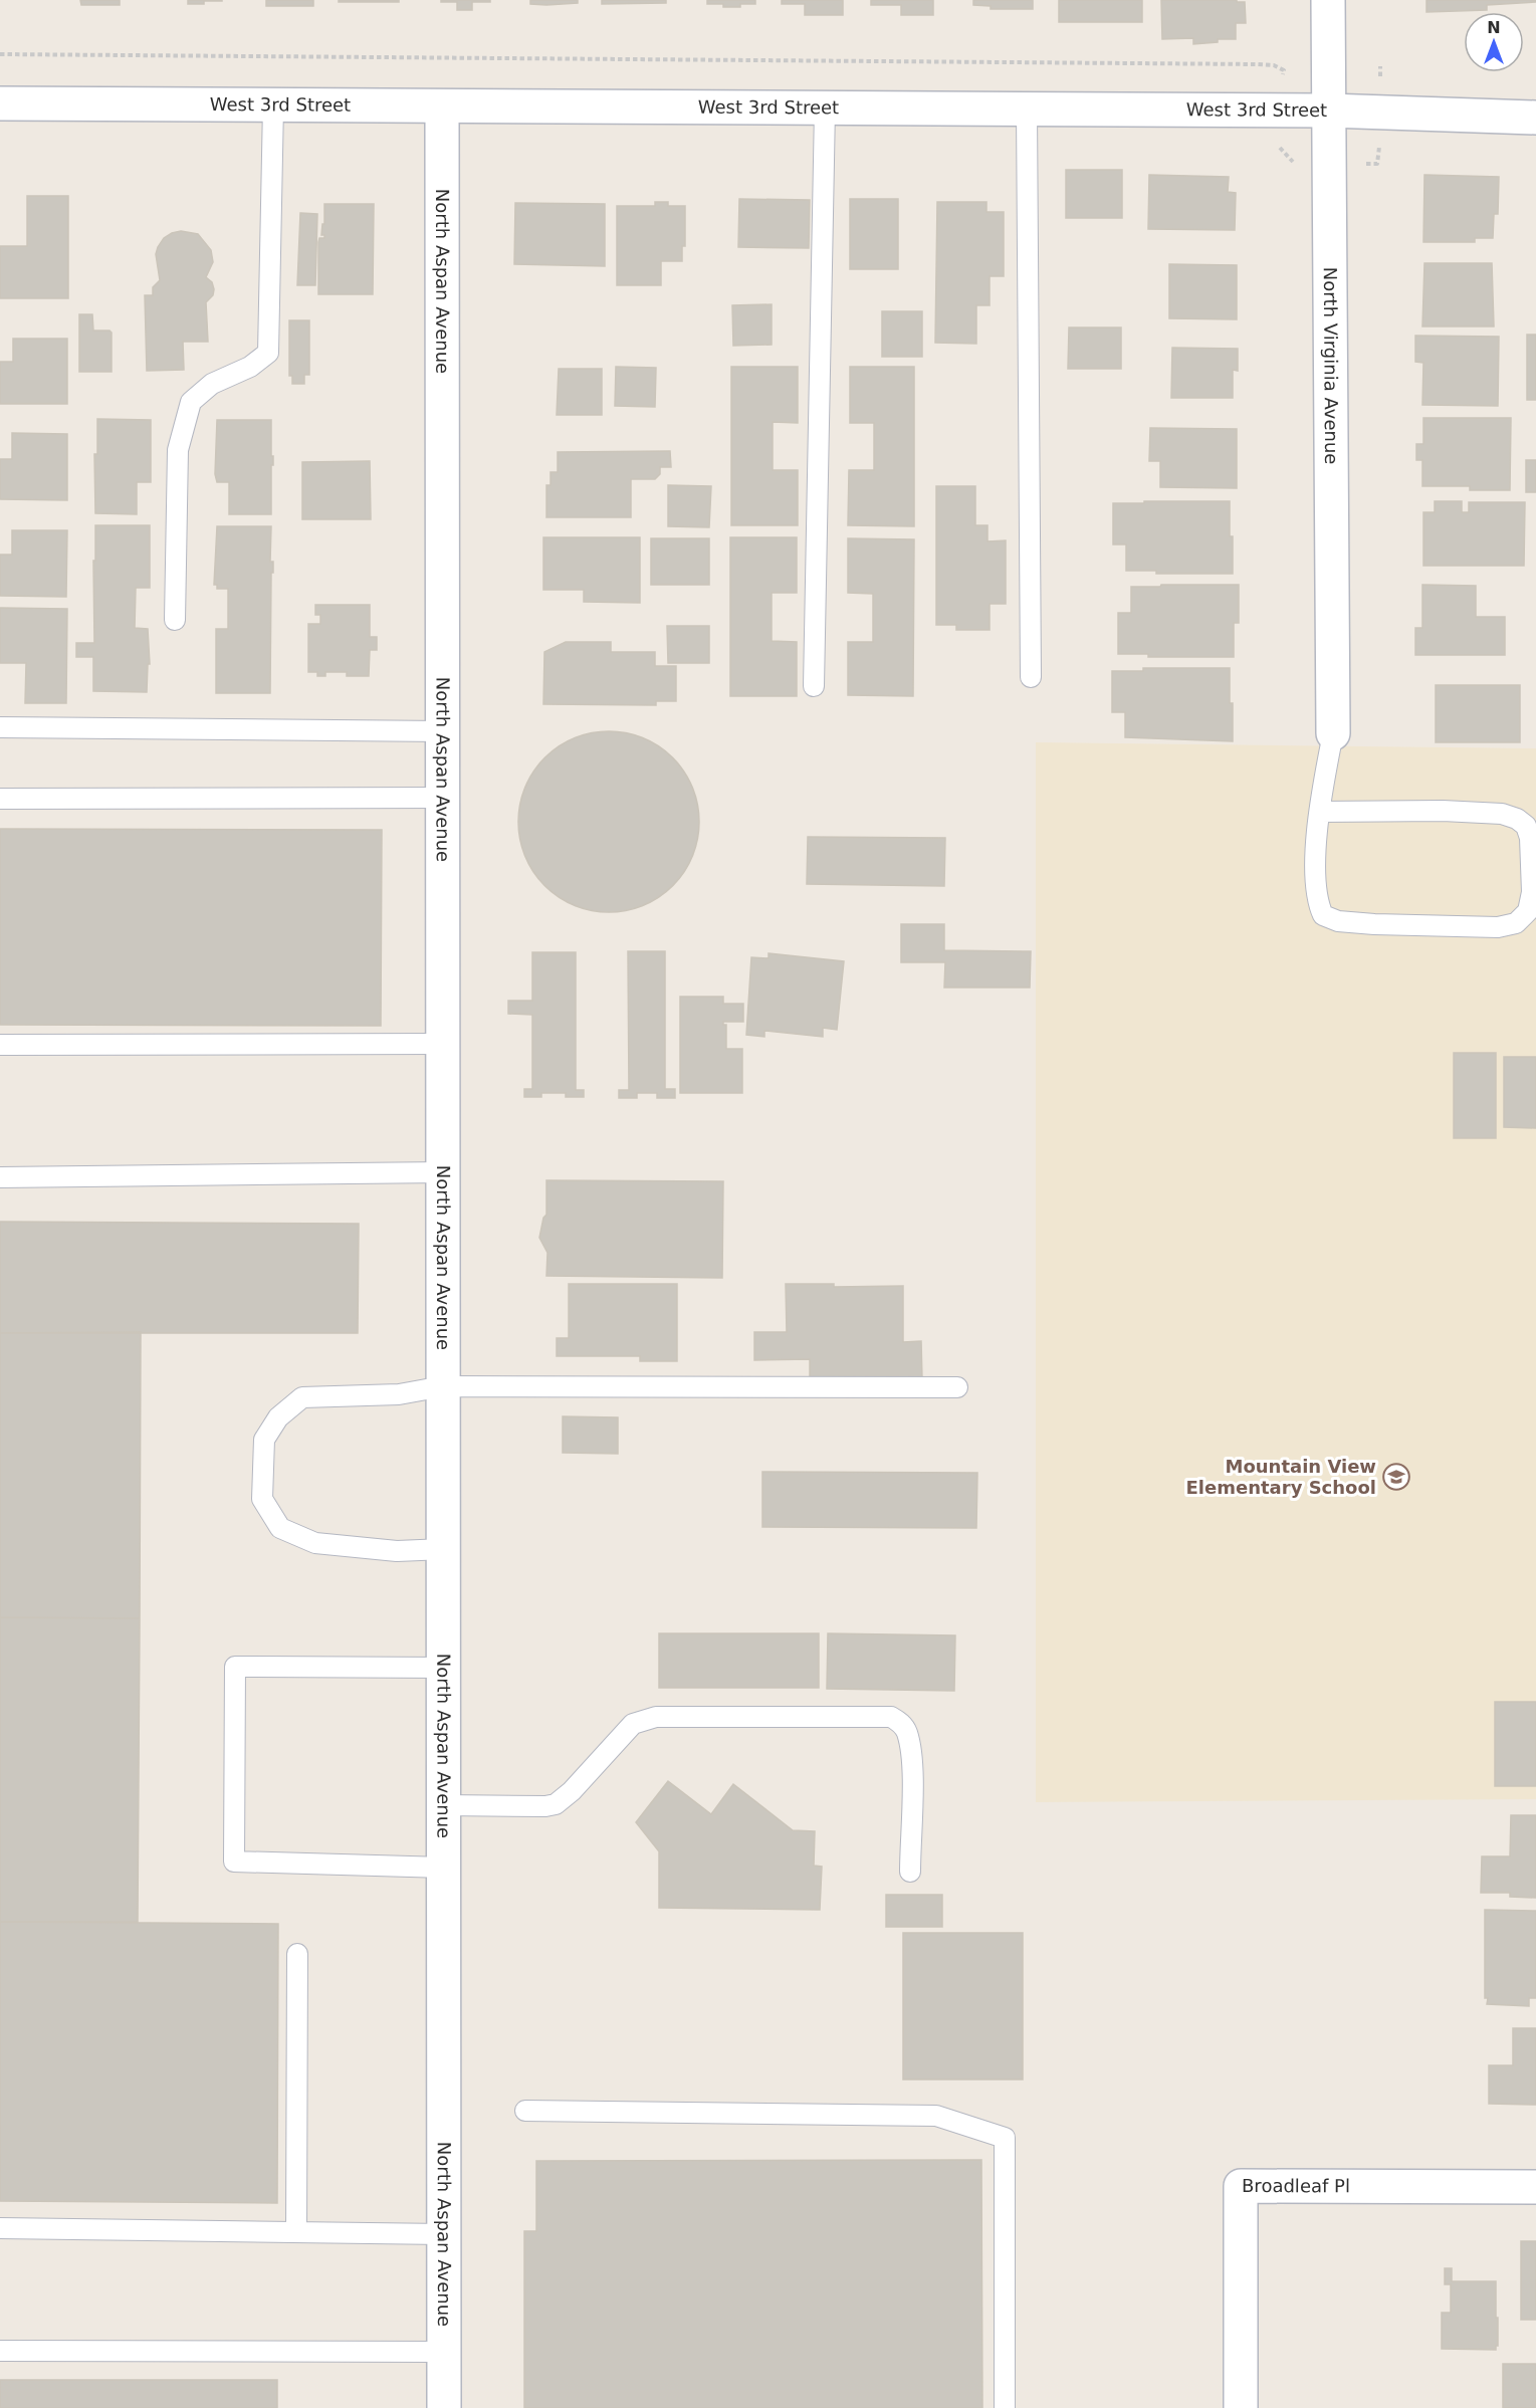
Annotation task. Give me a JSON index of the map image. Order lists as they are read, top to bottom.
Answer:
{
  "streets": {
    "street": [
      "West 3rd Street",
      "North Aspan Avenue",
      "North Virginia Avenue",
      "Broadleaf Pl"
    ]
  },
  "crossings": [
    ["West 3rd Street", "North Aspan Avenue"],
    ["West 3rd Street", "North Virginia Avenue"]
  ],
  "places": {
    "school or university": ["Mountain View Elementary School"]
  },
  "north": "top"
}
